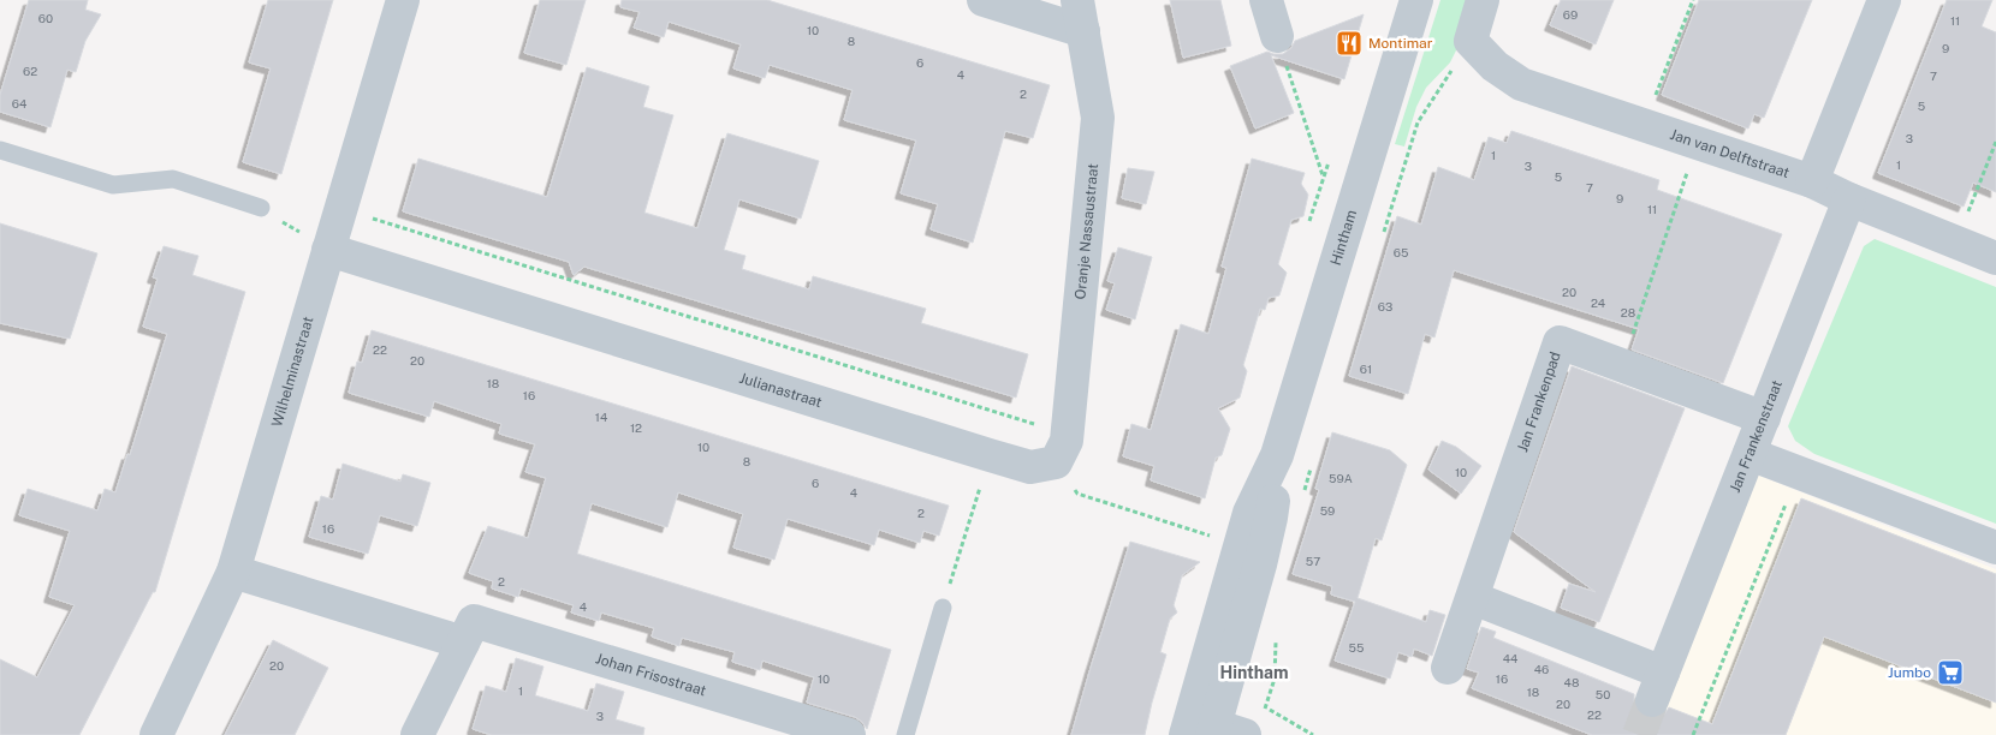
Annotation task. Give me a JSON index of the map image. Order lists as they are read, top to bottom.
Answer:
{
  "streets": {
    "street": [
      "Jan van Delftstraat",
      "Oranje Nassaustraat",
      "Hintham",
      "Wilhelminastraat",
      "Julianastraat",
      "Jan Frankenpad",
      "Jan Frankenstraat",
      "Johan Frisostraat"
    ]
  },
  "crossings": [
    ["Jan van Delftstraat", "Jan Frankenstraat"],
    ["Oranje Nassaustraat", "Julianastraat"],
    ["Wilhelminastraat", "Julianastraat"],
    ["Jan Frankenpad", "Jan Frankenstraat"]
  ],
  "districts": ["Hintham"],
  "places": {
    "restaurant": ["Montimar"],
    "supermarket": ["Jumbo"]
  },
  "house_numbers": [
    "69",
    "60",
    "11",
    "10",
    "8",
    "9",
    "6",
    "62",
    "4",
    "7",
    "2",
    "64",
    "5",
    "3",
    "1",
    "1",
    "3",
    "5",
    "7",
    "9",
    "11",
    "65",
    "20",
    "24",
    "63",
    "28",
    "22",
    "20",
    "61",
    "18",
    "16",
    "14",
    "12",
    "10",
    "8",
    "10",
    "59A",
    "6",
    "4",
    "59",
    "2",
    "16",
    "57",
    "2",
    "4",
    "55",
    "44",
    "20",
    "46",
    "10",
    "16",
    "48",
    "1",
    "18",
    "50",
    "20",
    "22",
    "3"
  ]
}
